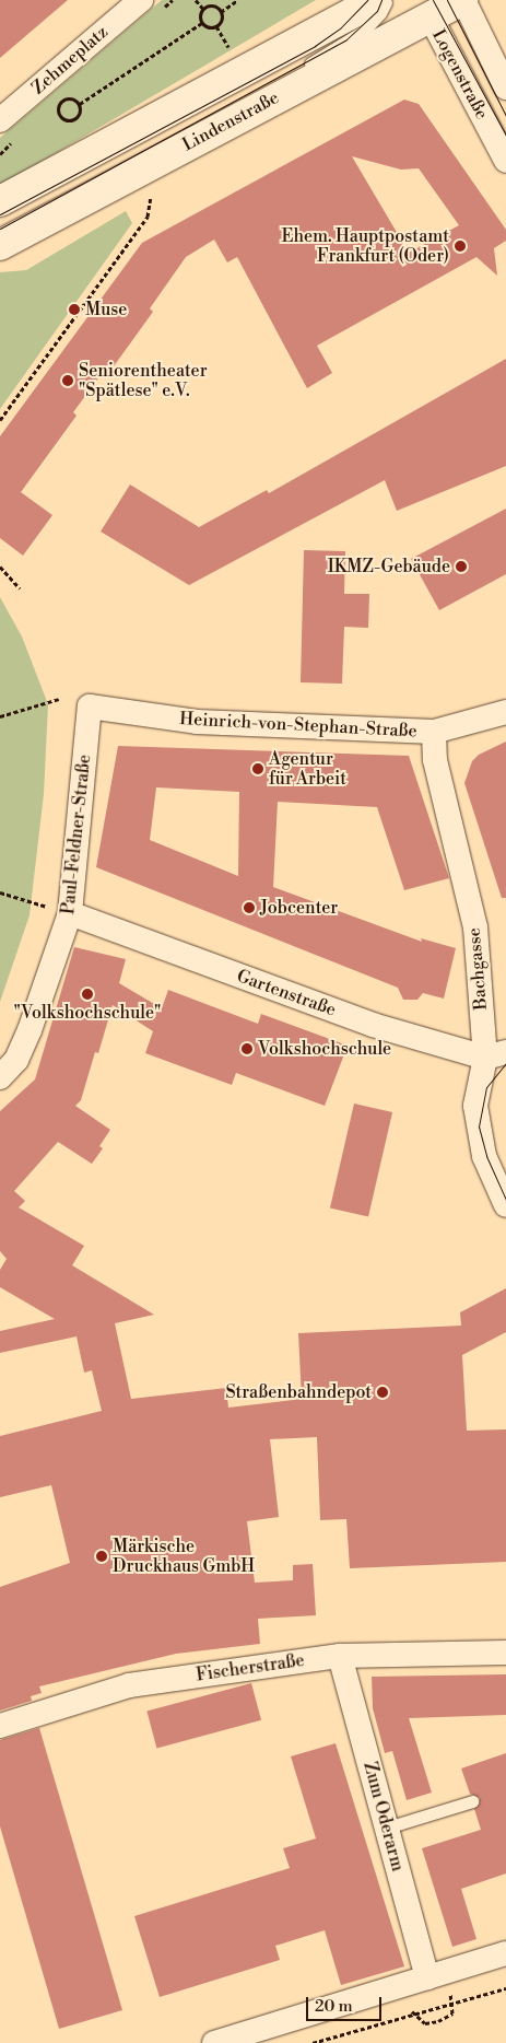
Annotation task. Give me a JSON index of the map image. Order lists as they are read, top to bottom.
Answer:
{
  "streets": {
    "street": [
      "Zehmeplatz",
      "Logenstraße",
      "Lindenstraße",
      "Heinrich-von-Stephan-Straße",
      "Paul-Feldner-Straße",
      "Bachgasse",
      "Gartenstraße",
      "Fischerstraße",
      "Zum Oderarm"
    ]
  },
  "crossings": [
    ["Logenstraße", "Lindenstraße"],
    ["Heinrich-von-Stephan-Straße", "Paul-Feldner-Straße"],
    ["Heinrich-von-Stephan-Straße", "Bachgasse"],
    ["Paul-Feldner-Straße", "Gartenstraße"],
    ["Bachgasse", "Gartenstraße"],
    ["Fischerstraße", "Zum Oderarm"]
  ],
  "places": [
    "Ehem. Hauptpostamt Frankfurt (Oder)",
    "Muse",
    "Seniorentheater \"Spätlese\" e.V.",
    "IKMZ-Gebäude",
    "Agentur für Arbeit",
    "Jobcenter",
    "\"Volkshochschule\"",
    "Volkshochschule",
    "Straßenbahndepot",
    "Märkische Druckhaus GmbH"
  ],
  "scale_bar": "20 m"
}
